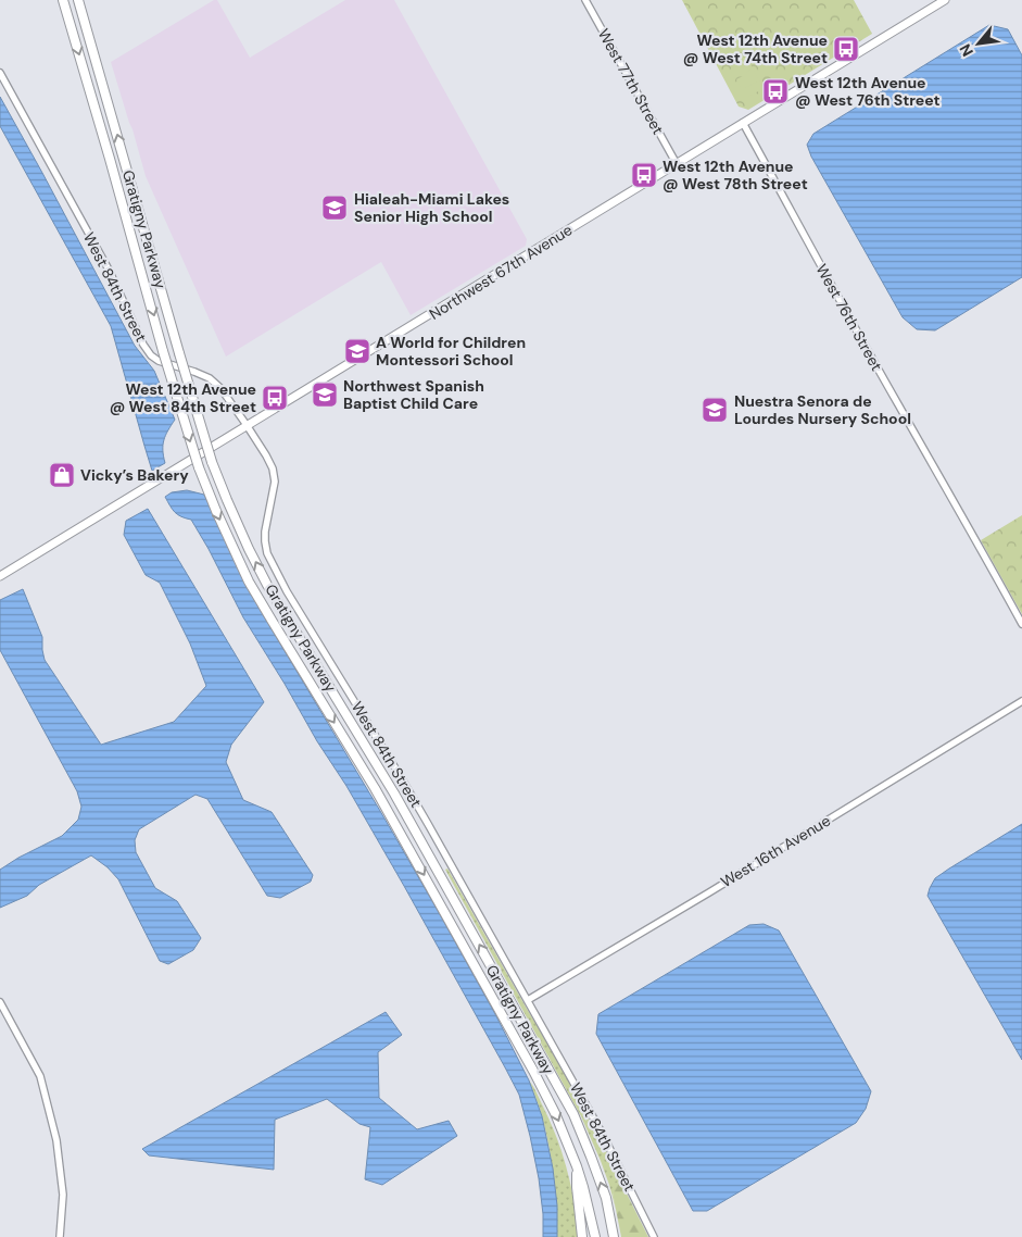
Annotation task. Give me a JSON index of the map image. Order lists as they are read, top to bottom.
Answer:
{
  "streets": {
    "highway": ["Gratigny Parkway"],
    "main road": ["Northwest 67th Avenue"],
    "street": [
      "West 77th Street",
      "West 84th Street",
      "West 76th Street",
      "West 16th Avenue"
    ]
  },
  "crossings": [
    ["West 77th Street", "Northwest 67th Avenue"],
    ["Northwest 67th Avenue", "West 84th Street"],
    ["Northwest 67th Avenue", "West 76th Street"],
    ["West 84th Street", "West 16th Avenue"]
  ],
  "places": {
    "bus stop": [
      "West 12th Avenue @ West 74th Street",
      "West 12th Avenue @ West 76th Street",
      "West 12th Avenue @ West 78th Street",
      "West 12th Avenue @ West 84th Street"
    ],
    "school or university": [
      "Hialeah-Miami Lakes Senior High School",
      "A World for Children Montessori School",
      "Northwest Spanish Baptist Child Care",
      "Nuestra Senora de Lourdes Nursery School"
    ],
    "shop": ["Vicky’s Bakery"]
  },
  "north": "bottom left"
}
